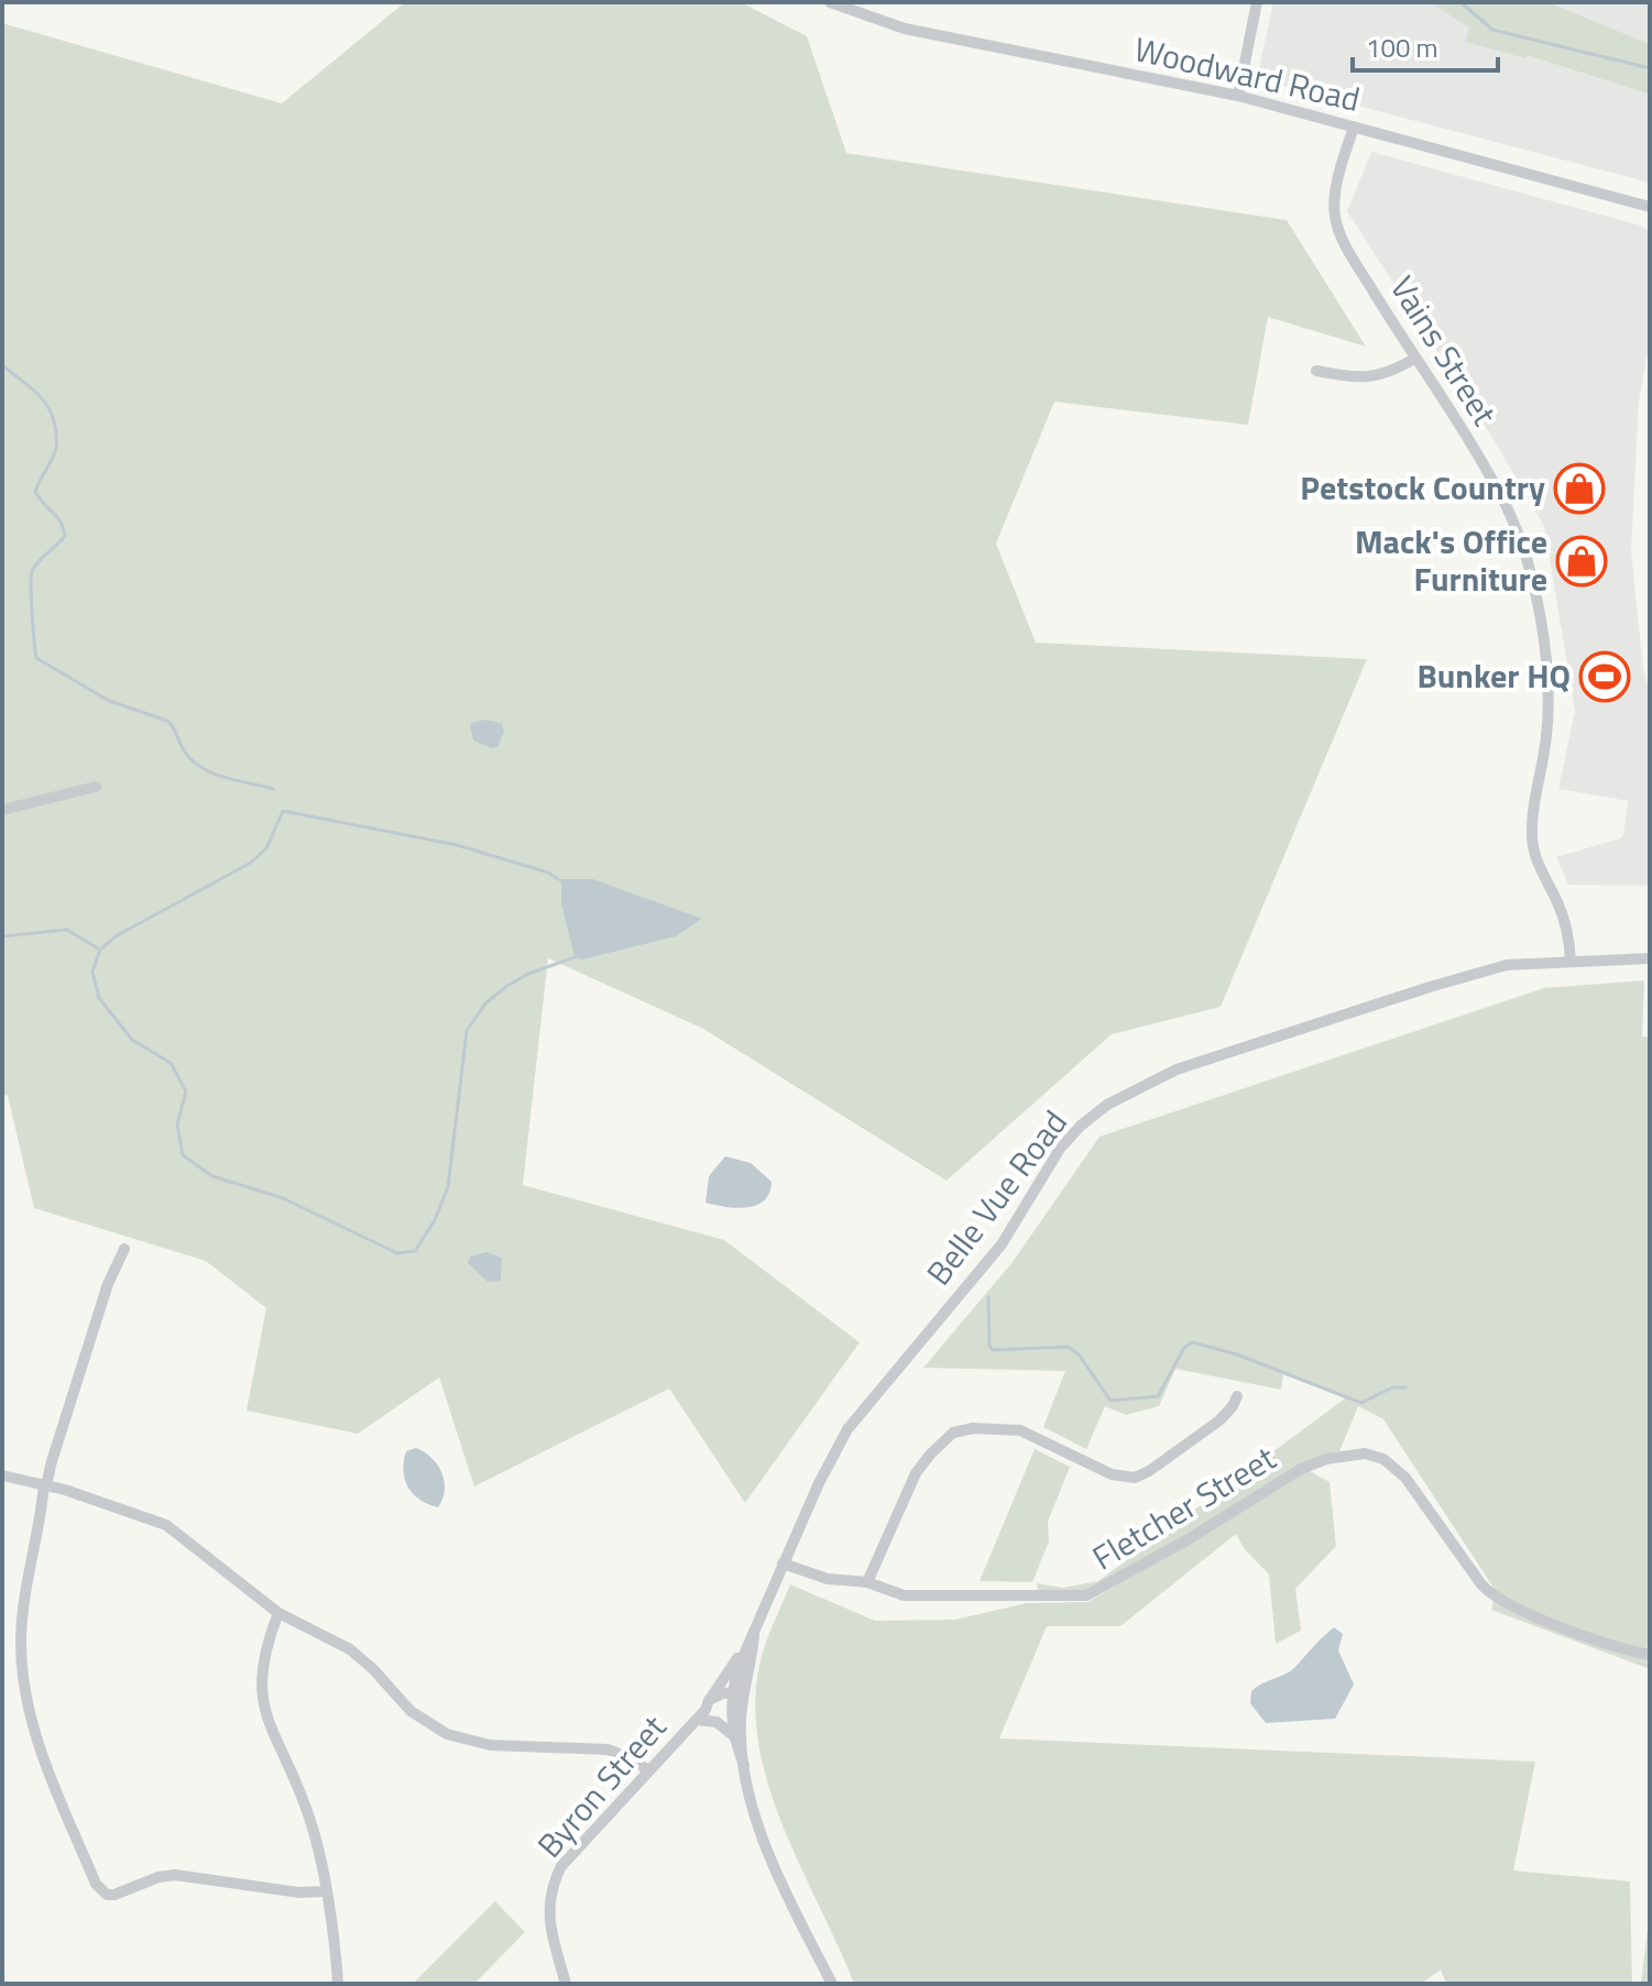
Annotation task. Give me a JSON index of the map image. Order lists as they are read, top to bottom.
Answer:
{
  "streets": {
    "street": [
      "Woodward Road",
      "Vains Street",
      "Belle Vue Road",
      "Fletcher Street",
      "Byron Street"
    ]
  },
  "crossings": [
    ["Woodward Road", "Vains Street"],
    ["Vains Street", "Belle Vue Road"],
    ["Belle Vue Road", "Fletcher Street"],
    ["Belle Vue Road", "Byron Street"]
  ],
  "places": {
    "shop": ["Petstock Country", "Mack's Office Furniture"],
    "sports": ["Bunker HQ"]
  },
  "scale_bar": "100 m"
}
